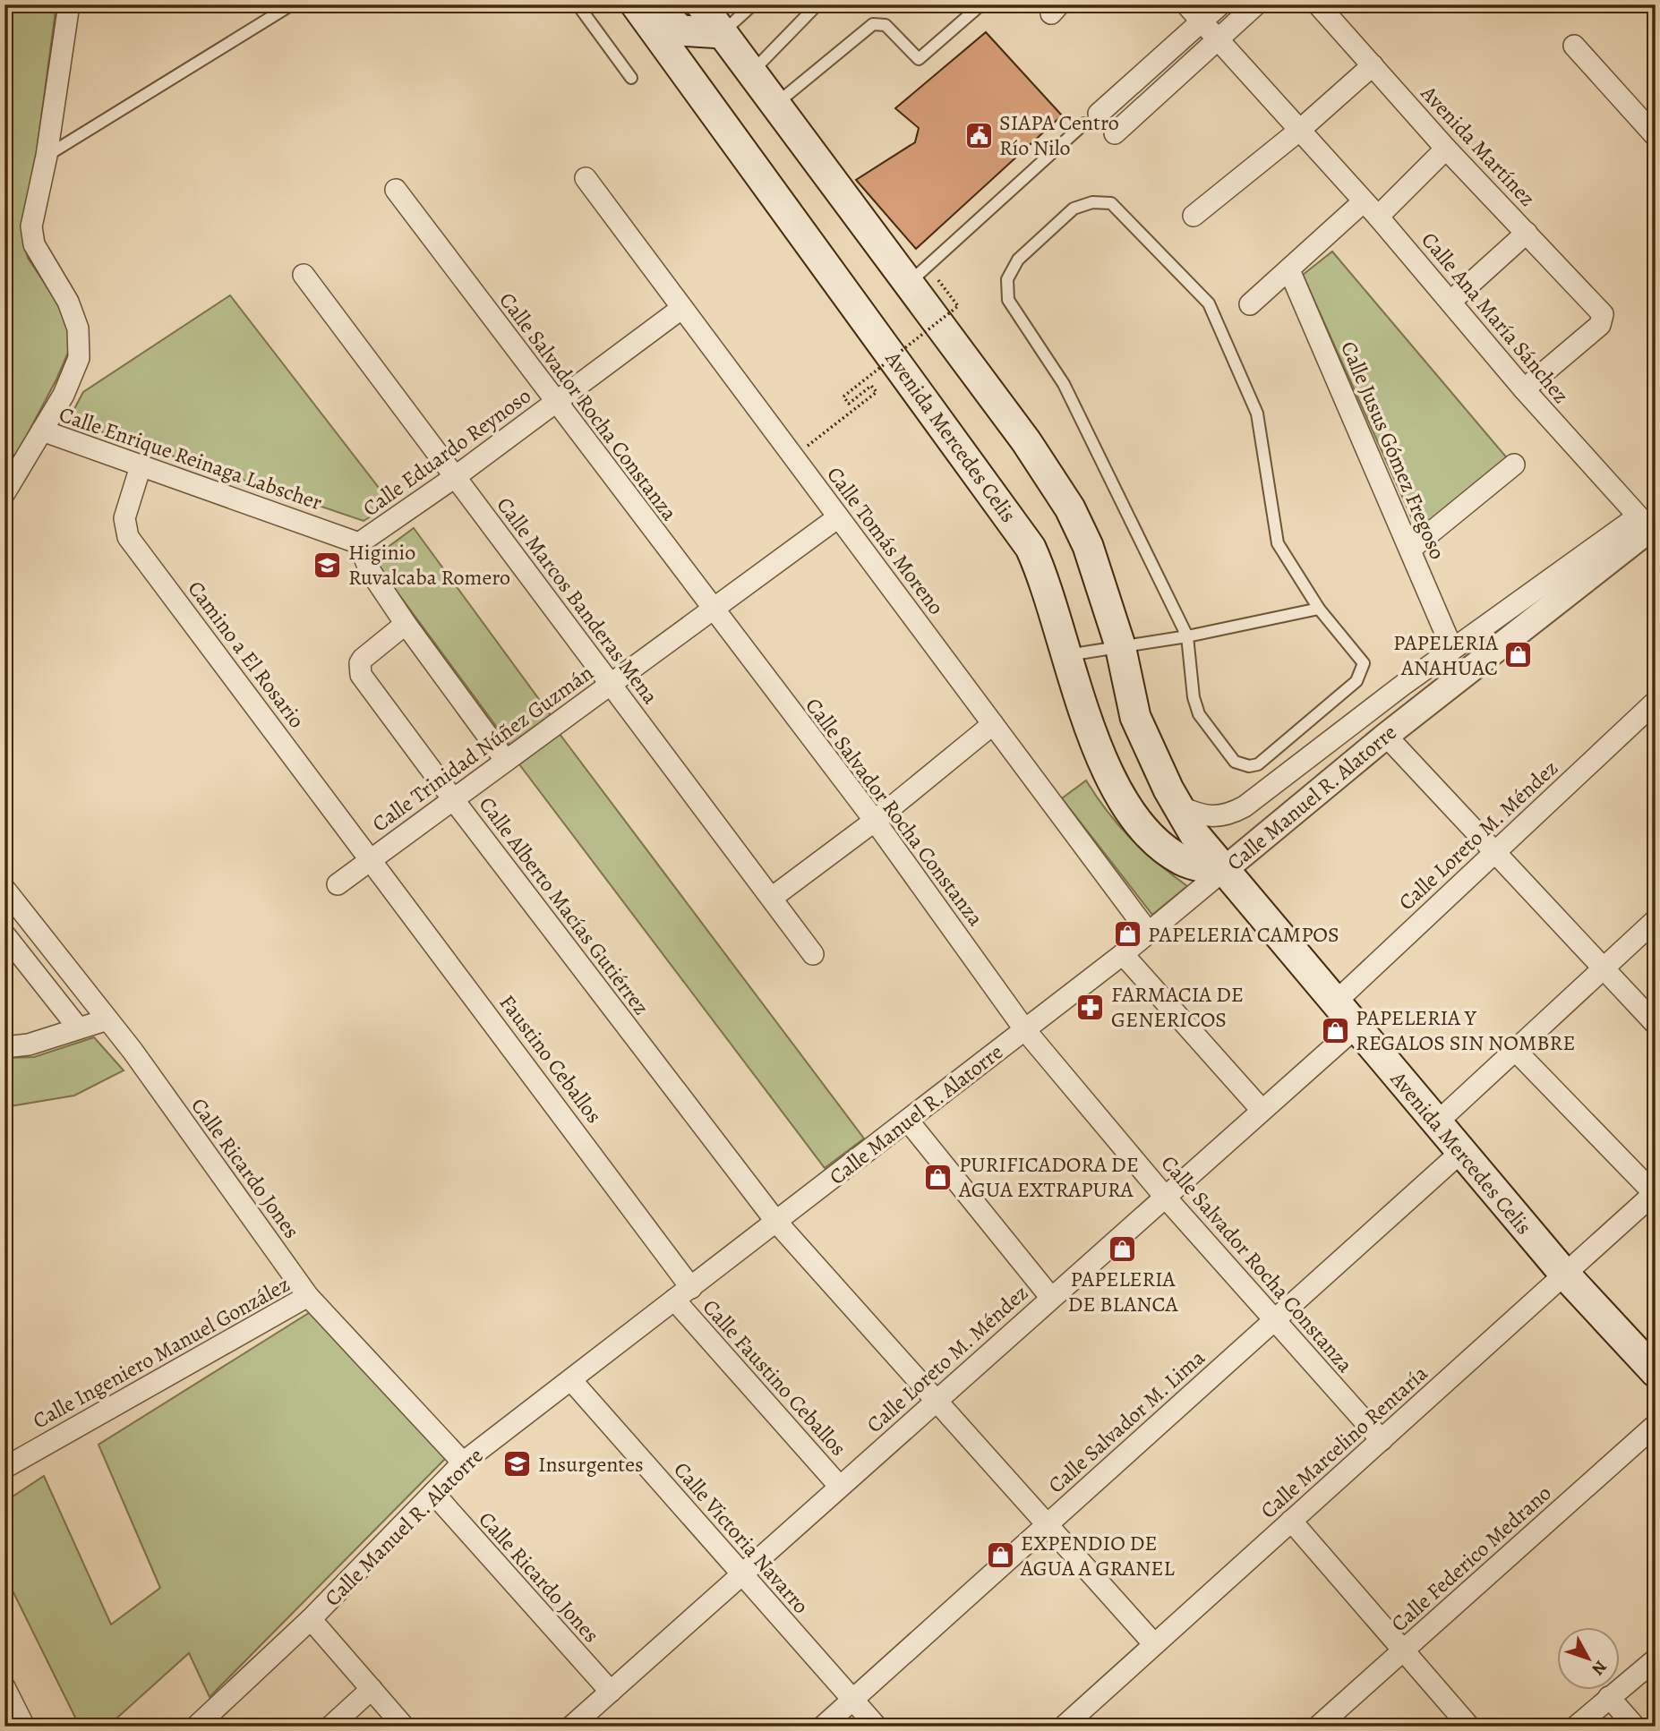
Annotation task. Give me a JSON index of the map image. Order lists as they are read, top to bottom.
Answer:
{
  "streets": {
    "main road": ["Avenida Mercedes Celis"],
    "street": [
      "Avenida Martínez",
      "Calle Ana María Sánchez",
      "Calle Salvador Rocha Constanza",
      "Calle Jusus Gómez Fregoso",
      "Calle Eduardo Reynoso",
      "Calle Enrique Reinaga Labscher",
      "Calle Tomás Moreno",
      "Calle Marcos Banderas Mena",
      "Camino a El Rosario",
      "Calle Trinidad Núñez Guzmán",
      "Calle Manuel R. Alatorre",
      "Calle Loreto M. Méndez",
      "Calle Alberto Macías Gutiérrez",
      "Faustino Ceballos",
      "Calle Ricardo Jones",
      "Calle Ingeniero Manuel González",
      "Calle Faustino Ceballos",
      "Calle Salvador M. Lima",
      "Calle Marcelino Rentaría",
      "Calle Victoria Navarro",
      "Calle Federico Medrano"
    ]
  },
  "crossings": [
    ["Avenida Martínez", "Calle Ana María Sánchez"],
    ["Calle Ana María Sánchez", "Calle Manuel R. Alatorre"],
    ["Calle Salvador Rocha Constanza", "Calle Eduardo Reynoso"],
    ["Calle Salvador Rocha Constanza", "Calle Trinidad Núñez Guzmán"],
    ["Calle Salvador Rocha Constanza", "Calle Manuel R. Alatorre"],
    ["Calle Salvador Rocha Constanza", "Calle Loreto M. Méndez"],
    ["Calle Salvador Rocha Constanza", "Calle Salvador M. Lima"],
    ["Calle Salvador Rocha Constanza", "Calle Marcelino Rentaría"],
    ["Avenida Mercedes Celis", "Calle Manuel R. Alatorre"],
    ["Avenida Mercedes Celis", "Calle Loreto M. Méndez"],
    ["Avenida Mercedes Celis", "Calle Salvador M. Lima"],
    ["Avenida Mercedes Celis", "Calle Marcelino Rentaría"],
    ["Calle Eduardo Reynoso", "Calle Enrique Reinaga Labscher"],
    ["Calle Eduardo Reynoso", "Calle Tomás Moreno"],
    ["Calle Eduardo Reynoso", "Calle Marcos Banderas Mena"],
    ["Calle Enrique Reinaga Labscher", "Camino a El Rosario"],
    ["Calle Tomás Moreno", "Calle Trinidad Núñez Guzmán"],
    ["Calle Tomás Moreno", "Calle Manuel R. Alatorre"],
    ["Calle Marcos Banderas Mena", "Calle Trinidad Núñez Guzmán"],
    ["Camino a El Rosario", "Calle Trinidad Núñez Guzmán"],
    ["Camino a El Rosario", "Faustino Ceballos"],
    ["Calle Trinidad Núñez Guzmán", "Calle Alberto Macías Gutiérrez"],
    ["Calle Trinidad Núñez Guzmán", "Faustino Ceballos"],
    ["Calle Manuel R. Alatorre", "Calle Alberto Macías Gutiérrez"],
    ["Calle Manuel R. Alatorre", "Faustino Ceballos"],
    ["Calle Manuel R. Alatorre", "Calle Ricardo Jones"],
    ["Calle Manuel R. Alatorre", "Calle Faustino Ceballos"],
    ["Calle Manuel R. Alatorre", "Calle Victoria Navarro"],
    ["Calle Loreto M. Méndez", "Calle Ricardo Jones"],
    ["Calle Loreto M. Méndez", "Calle Faustino Ceballos"],
    ["Calle Loreto M. Méndez", "Calle Victoria Navarro"],
    ["Calle Ricardo Jones", "Calle Ingeniero Manuel González"],
    ["Calle Salvador M. Lima", "Calle Victoria Navarro"]
  ],
  "places": {
    "public building": ["SIAPA Centro Río Nilo"],
    "school or university": ["Higinio Ruvalcaba Romero", "Insurgentes"],
    "shop": [
      "PAPELERIA ANAHUAC",
      "PAPELERIA CAMPOS",
      "PAPELERIA Y REGALOS SIN NOMBRE",
      "PURIFICADORA DE AGUA EXTRAPURA",
      "PAPELERIA DE BLANCA",
      "EXPENDIO DE AGUA A GRANEL"
    ],
    "pharmacy": ["FARMACIA DE GENERICOS"]
  },
  "north": "bottom right"
}
